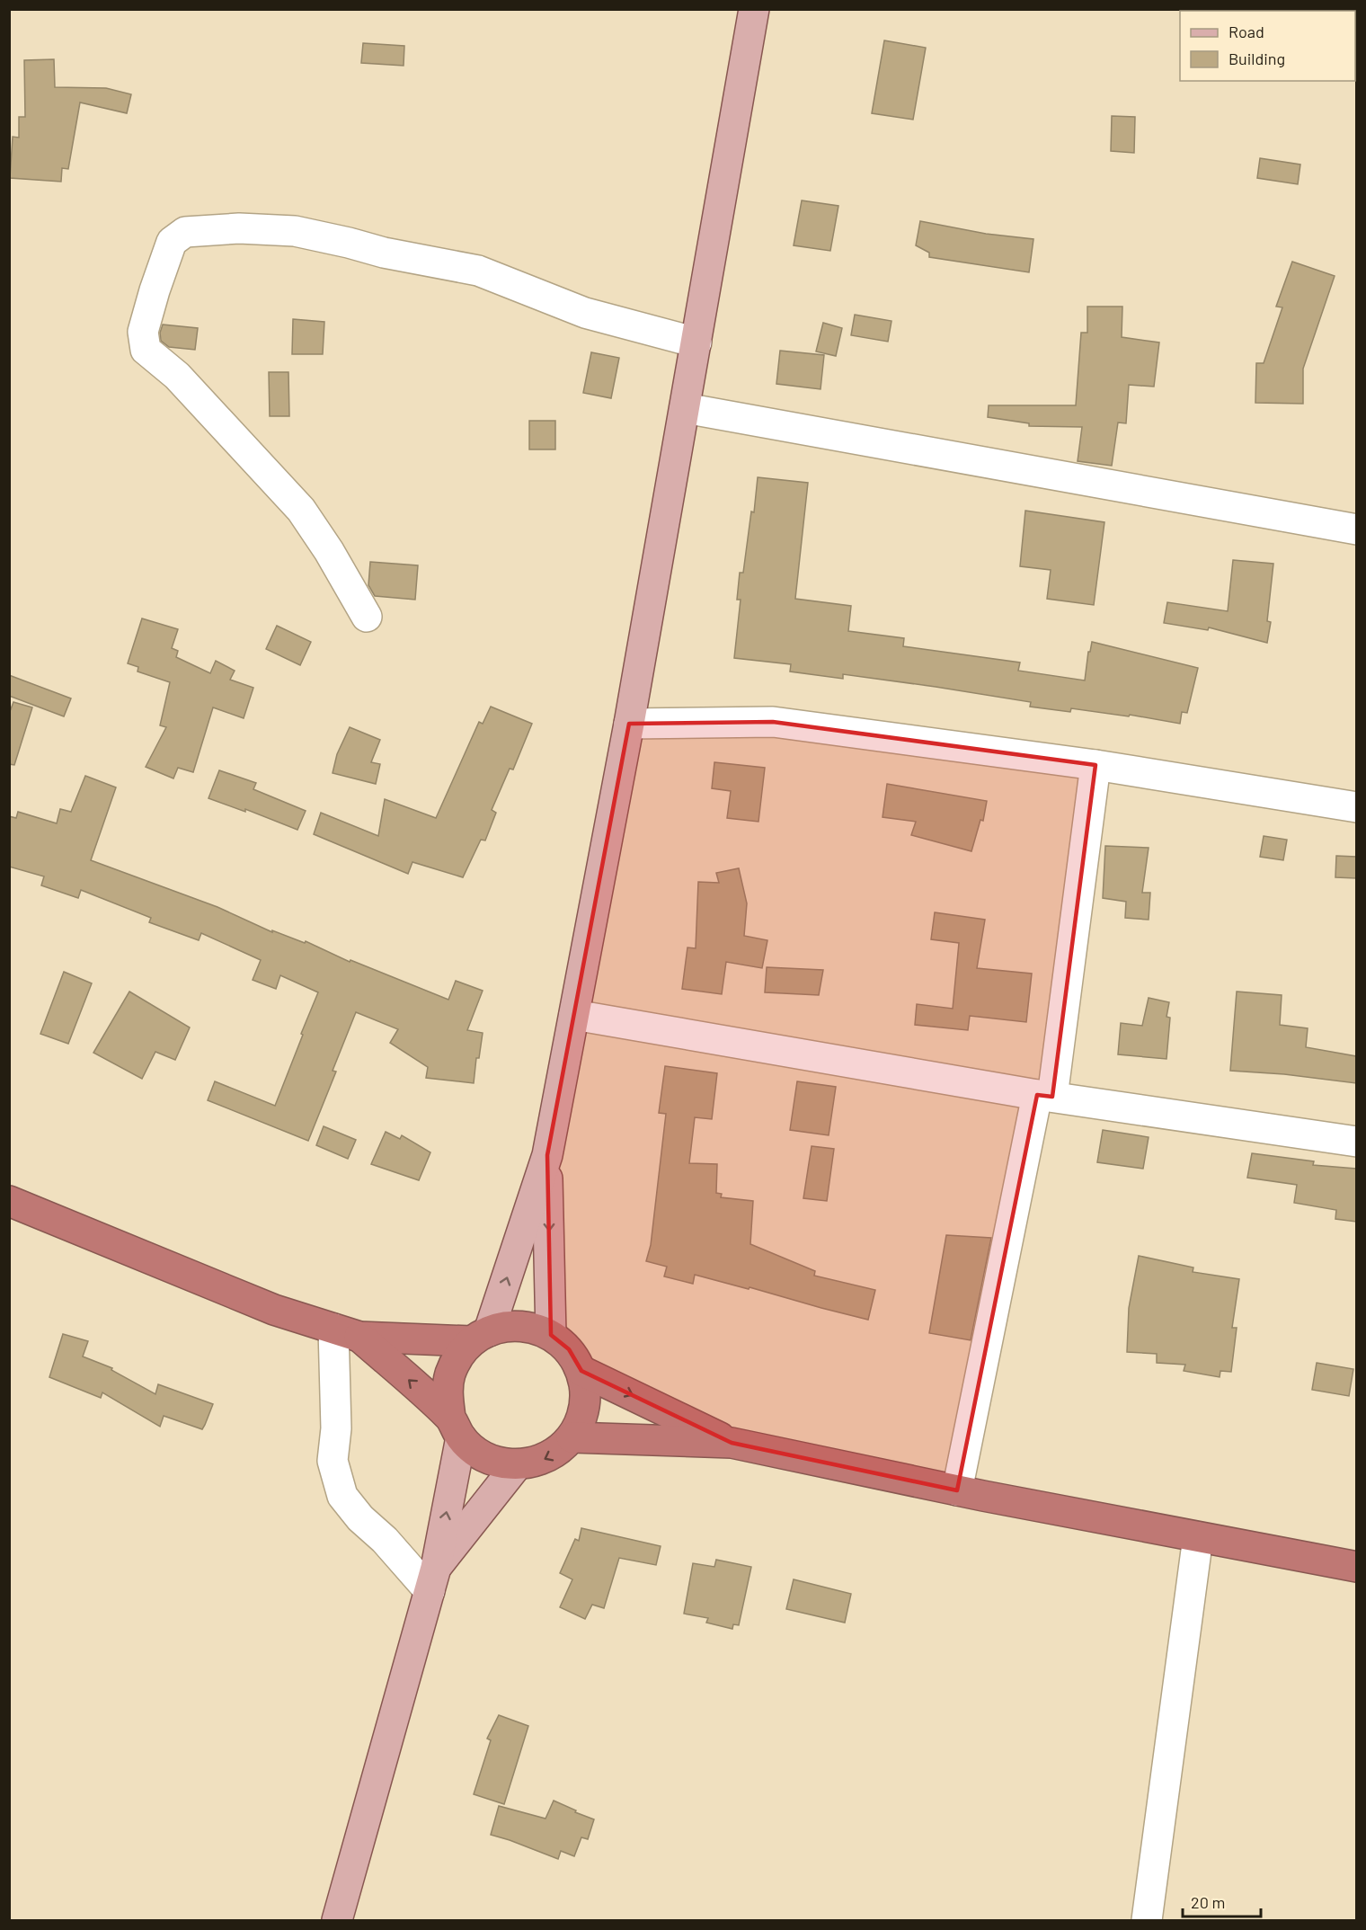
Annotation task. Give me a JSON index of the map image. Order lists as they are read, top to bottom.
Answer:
{
  "legend": ["Road", "Building"],
  "scale_bar": "20 m"
}
